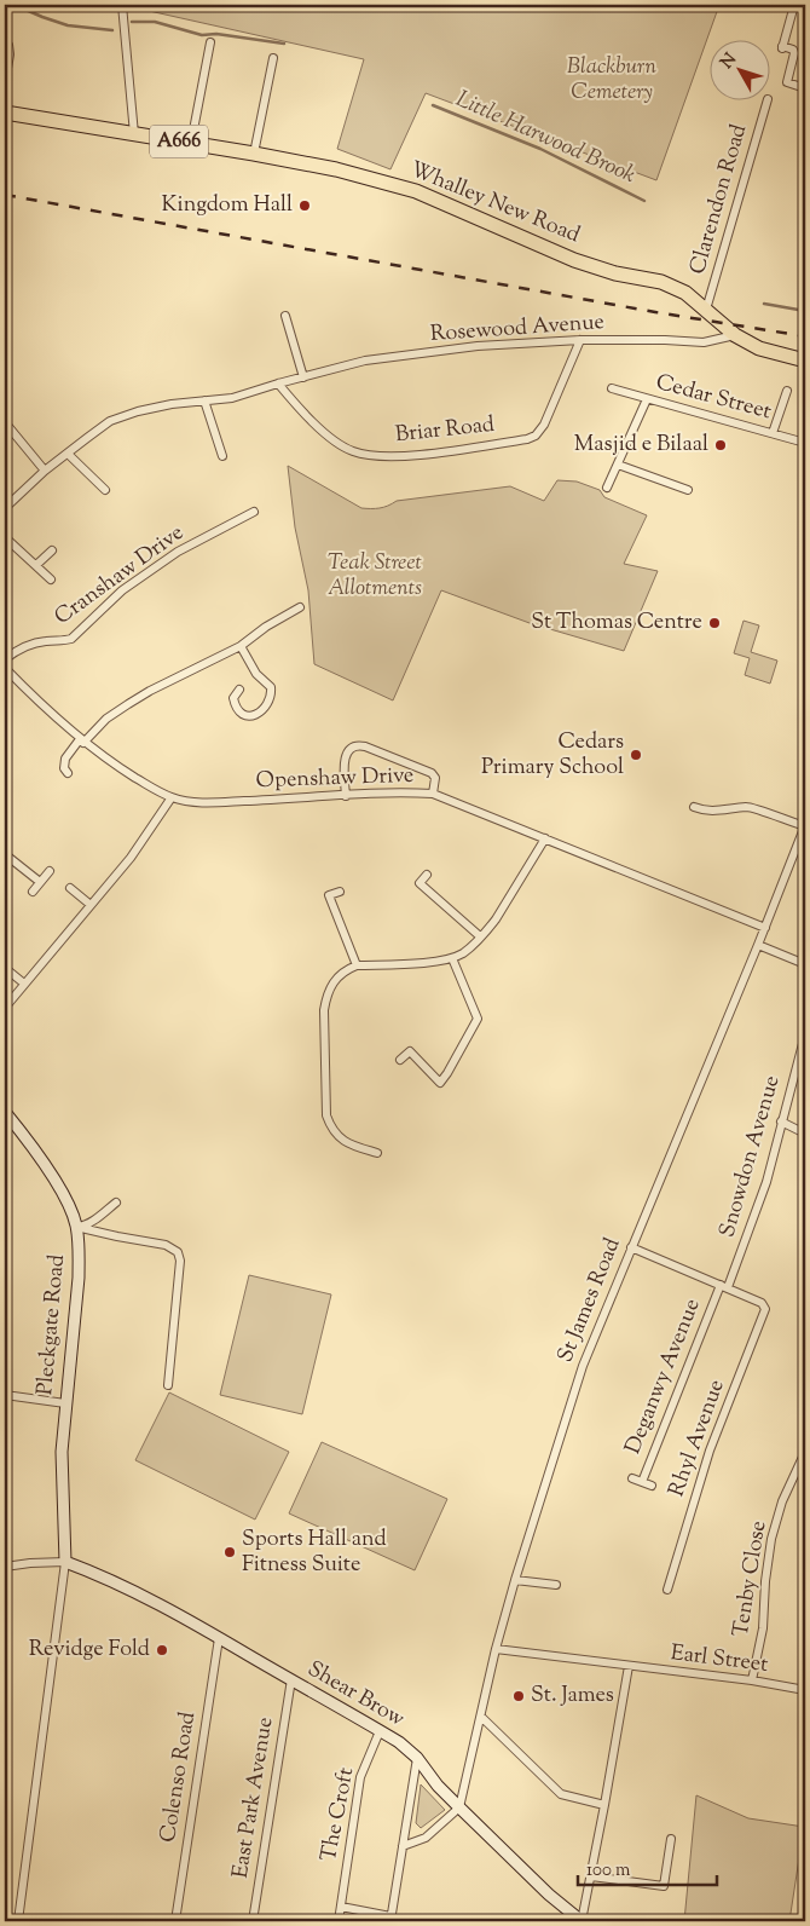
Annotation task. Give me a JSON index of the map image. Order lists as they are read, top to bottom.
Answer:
{
  "streets": {
    "highway": ["A666", "Whalley New Road"],
    "main road": ["Pleckgate Road", "Shear Brow"],
    "street": [
      "Clarendon Road",
      "Rosewood Avenue",
      "Cedar Street",
      "Briar Road",
      "Cranshaw Drive",
      "Openshaw Drive",
      "Snowdon Avenue",
      "St James Road",
      "Deganwy Avenue",
      "Rhyl Avenue",
      "Tenby Close",
      "Earl Street",
      "Colenso Road",
      "East Park Avenue",
      "The Croft"
    ]
  },
  "crossings": [
    ["Clarendon Road", "Whalley New Road"],
    ["Whalley New Road", "Rosewood Avenue"],
    ["Rosewood Avenue", "Briar Road"],
    ["Openshaw Drive", "St James Road"],
    ["Snowdon Avenue", "Deganwy Avenue"],
    ["Snowdon Avenue", "Rhyl Avenue"],
    ["St James Road", "Earl Street"],
    ["St James Road", "Shear Brow"],
    ["Pleckgate Road", "Shear Brow"],
    ["Deganwy Avenue", "Rhyl Avenue"],
    ["Tenby Close", "Earl Street"],
    ["Shear Brow", "Colenso Road"],
    ["Shear Brow", "East Park Avenue"],
    ["Shear Brow", "The Croft"]
  ],
  "water": ["Little Harwood Brook"],
  "parks": ["Blackburn Cemetery", "Teak Street Allotments"],
  "places": [
    "Kingdom Hall",
    "Masjid e Bilaal",
    "St Thomas Centre",
    "Cedars Primary School",
    "Sports Hall and Fitness Suite",
    "Revidge Fold",
    "St. James"
  ],
  "scale_bar": "100 m",
  "north": "top left"
}
